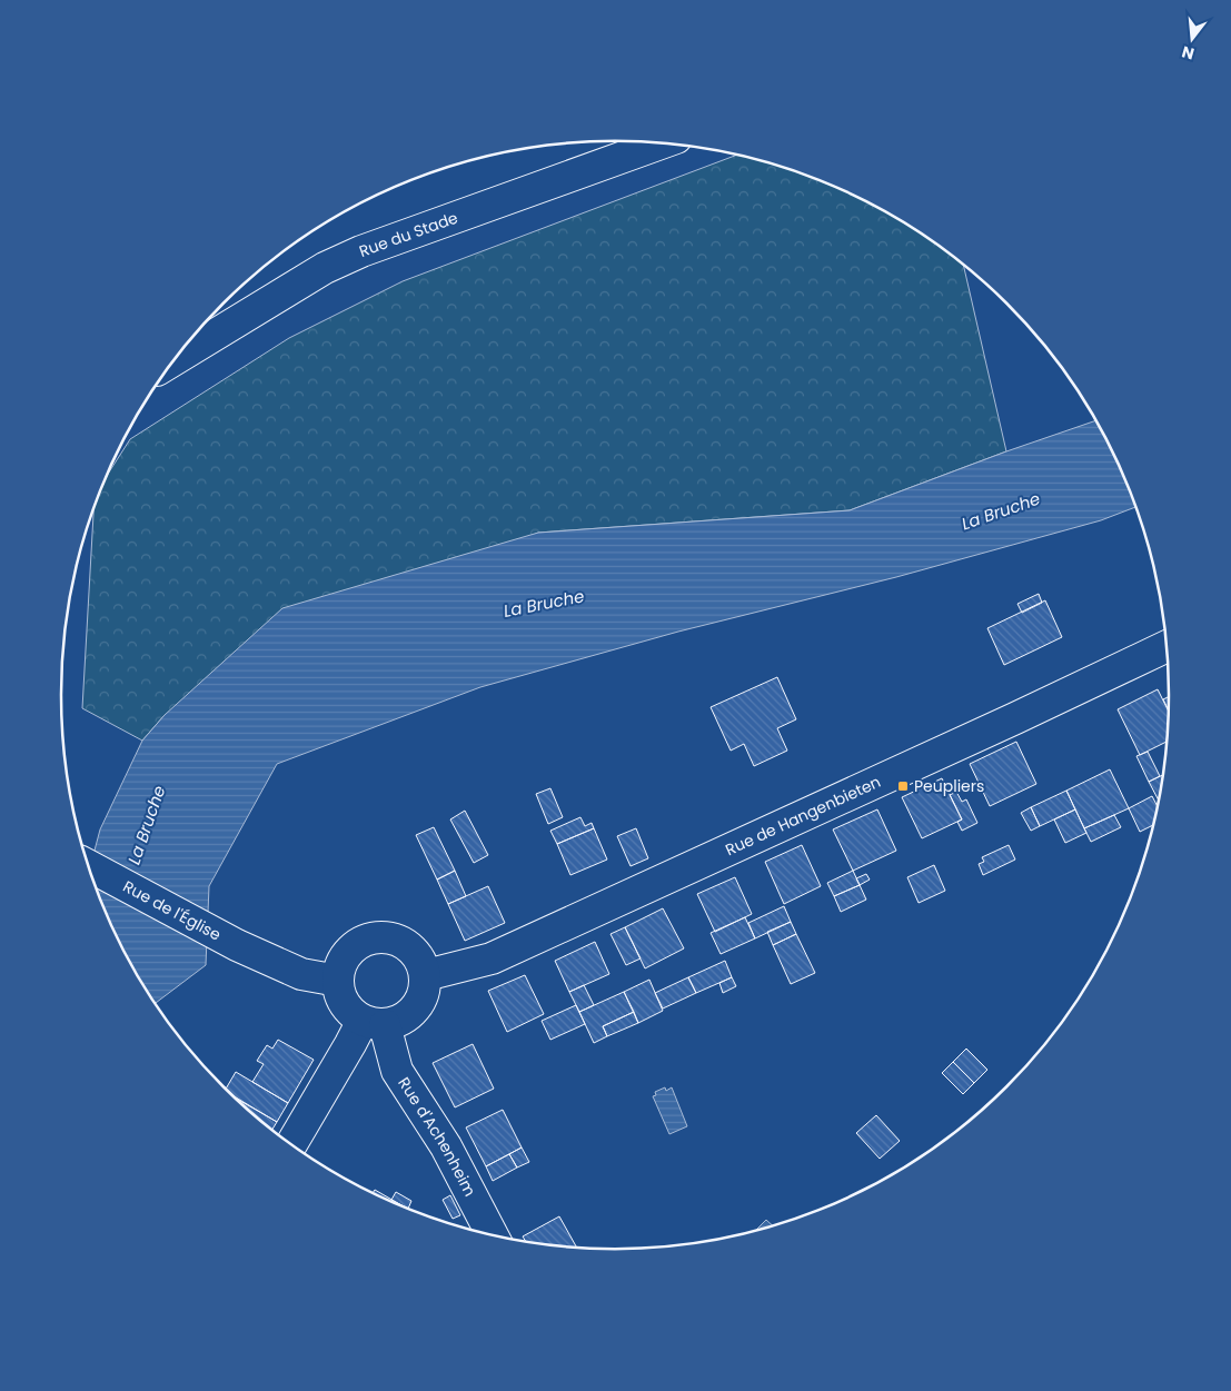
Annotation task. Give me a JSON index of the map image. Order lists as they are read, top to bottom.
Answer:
{
  "streets": {
    "street": [
      "Rue du Stade",
      "Rue de Hangenbieten",
      "Rue de l'Église",
      "Rue d'Achenheim"
    ]
  },
  "crossings": [
    ["Rue de Hangenbieten", "Rue de l'Église"],
    ["Rue de Hangenbieten", "Rue d'Achenheim"],
    ["Rue de l'Église", "Rue d'Achenheim"]
  ],
  "water": ["La Bruche"],
  "places": {
    "transit": ["Peupliers"]
  },
  "north": "bottom"
}
